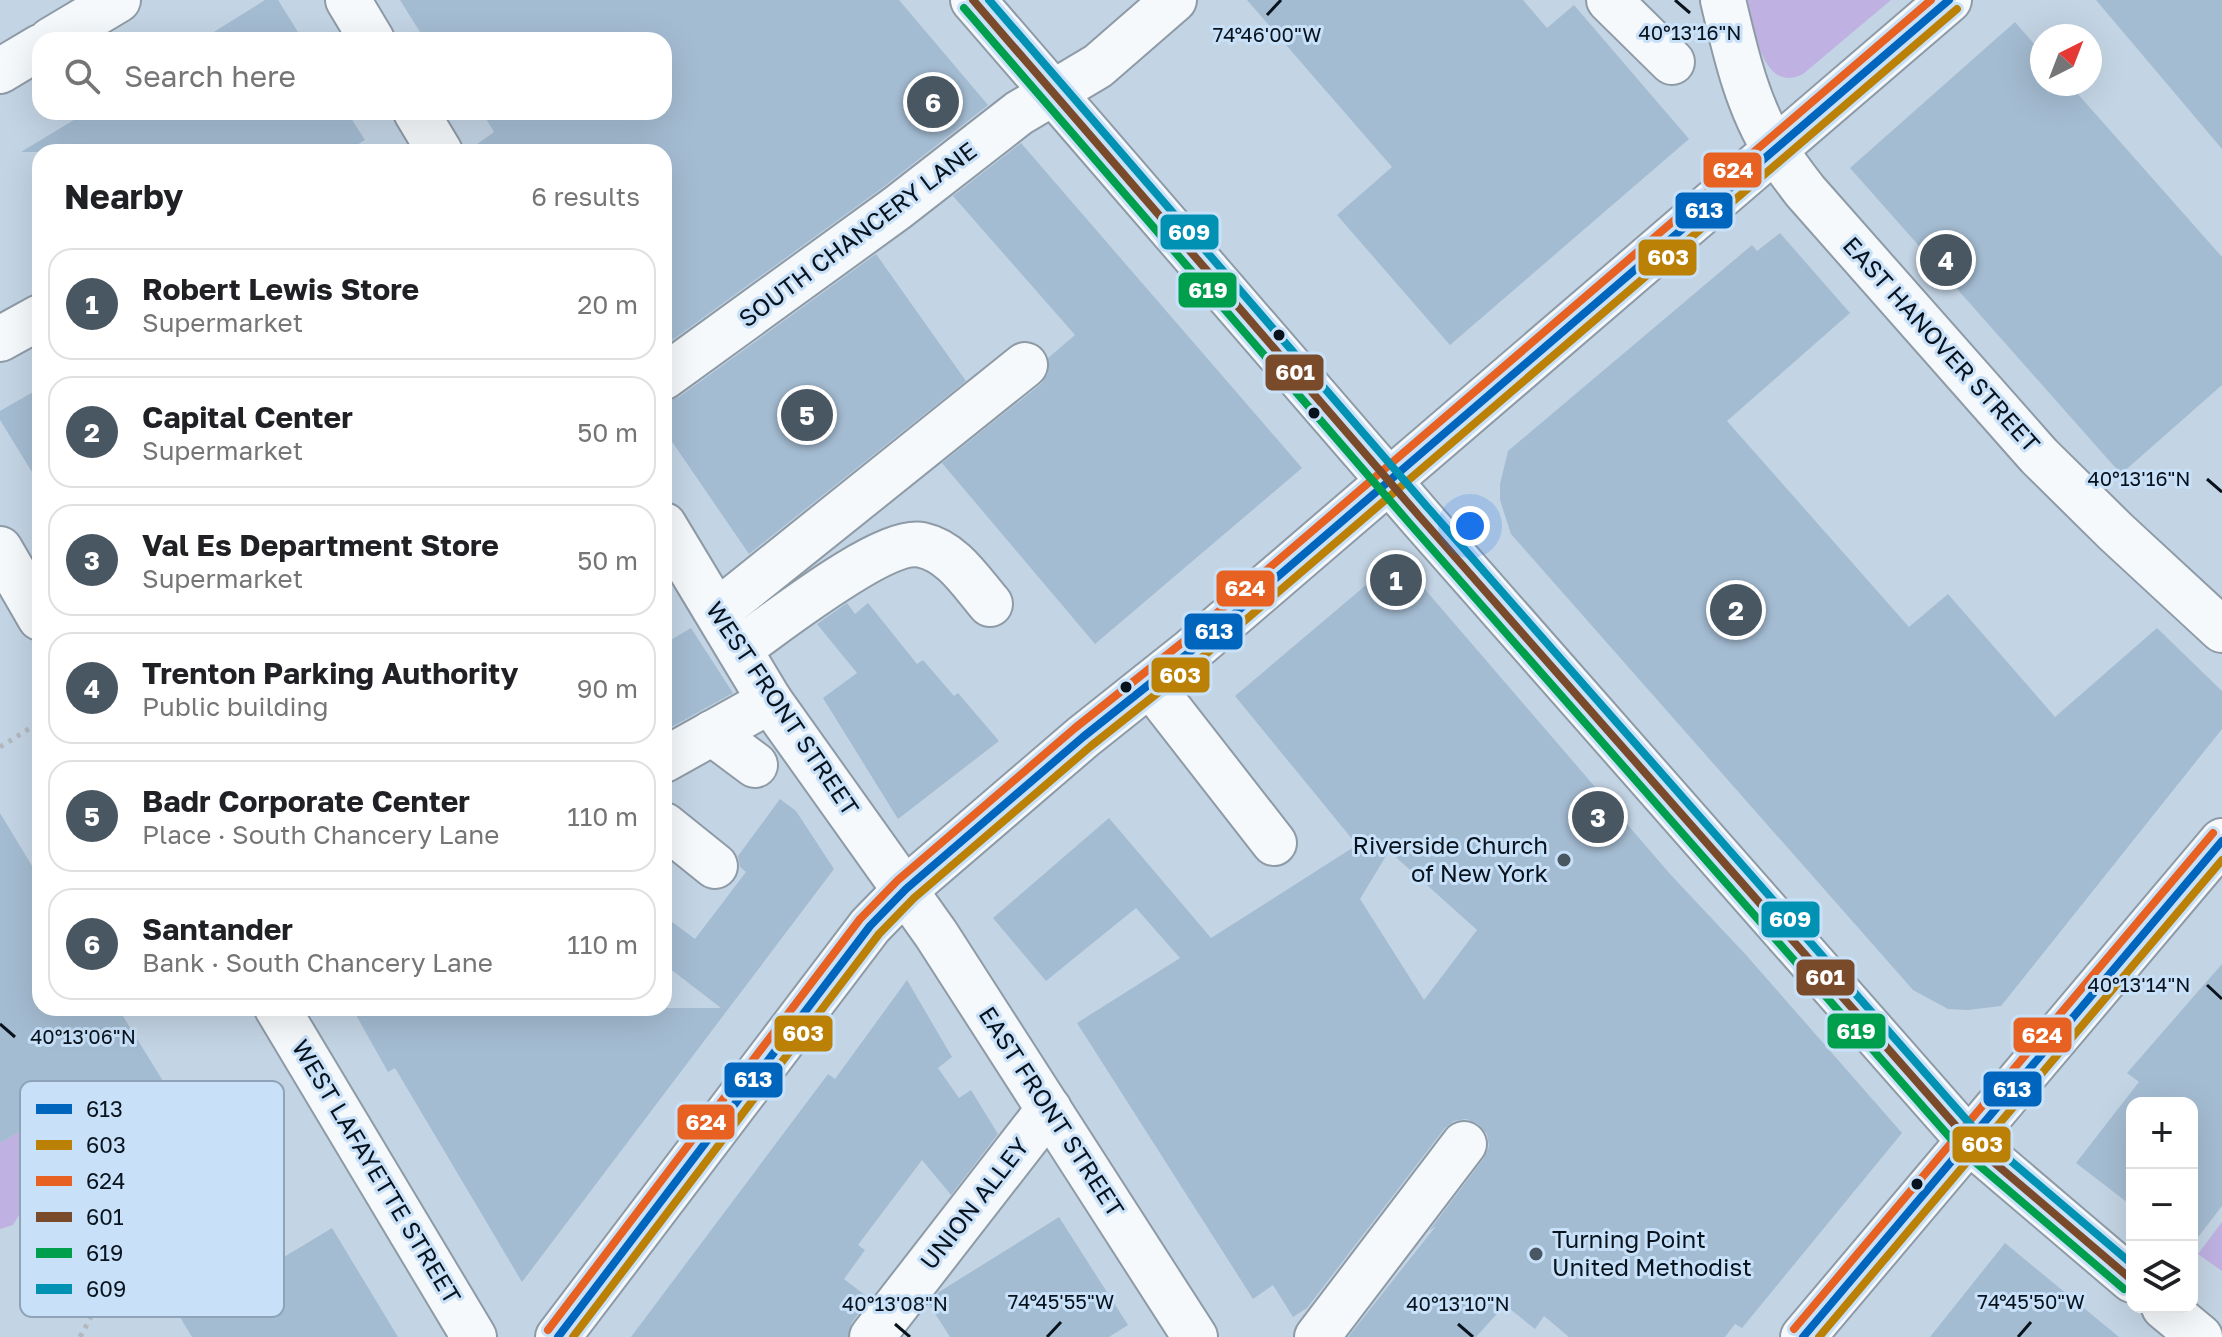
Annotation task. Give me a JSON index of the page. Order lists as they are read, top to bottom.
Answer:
{
  "streets": {
    "street": [
      "SOUTH CHANCERY LANE",
      "EAST HANOVER STREET",
      "WEST FRONT STREET",
      "EAST FRONT STREET",
      "WEST LAFAYETTE STREET",
      "UNION ALLEY"
    ]
  },
  "crossings": [
    ["WEST FRONT STREET", "EAST FRONT STREET"],
    ["EAST FRONT STREET", "UNION ALLEY"]
  ],
  "places": ["Riverside Church of New York", "Turning Point United Methodist"],
  "lines": [
    "transit line 613",
    "transit line 624",
    "transit line 601",
    "transit line 609",
    "transit line 619",
    "transit line 603"
  ],
  "legend": [
    "613",
    "603",
    "624",
    "601",
    "619",
    "609"
  ],
  "north": "top right",
  "page": {
    "search": "Search here",
    "pins": [
      "6",
      "4",
      "5",
      "1",
      "2",
      "3"
    ],
    "heading": ["Nearby", "6 results"],
    "list": [
      {
        "mark": "1",
        "name": "Robert Lewis Store",
        "note": "Supermarket",
        "value": "20 m"
      },
      {
        "mark": "2",
        "name": "Capital Center",
        "note": "Supermarket",
        "value": "50 m"
      },
      {
        "mark": "3",
        "name": "Val Es Department Store",
        "note": "Supermarket",
        "value": "50 m"
      },
      {
        "mark": "4",
        "name": "Trenton Parking Authority",
        "note": "Public building",
        "value": "90 m"
      },
      {
        "mark": "5",
        "name": "Badr Corporate Center",
        "note": "Place · South Chancery Lane",
        "value": "110 m"
      },
      {
        "mark": "6",
        "name": "Santander",
        "note": "Bank · South Chancery Lane",
        "value": "110 m"
      }
    ],
    "map_buttons": ["+", "−"]
  },
  "coordinates": [
    "40°13'16\"N",
    "74°46'00\"W",
    "40°13'14\"N",
    "40°13'06\"N",
    "74°45'55\"W",
    "74°45'50\"W",
    "40°13'08\"N",
    "40°13'10\"N"
  ]
}
